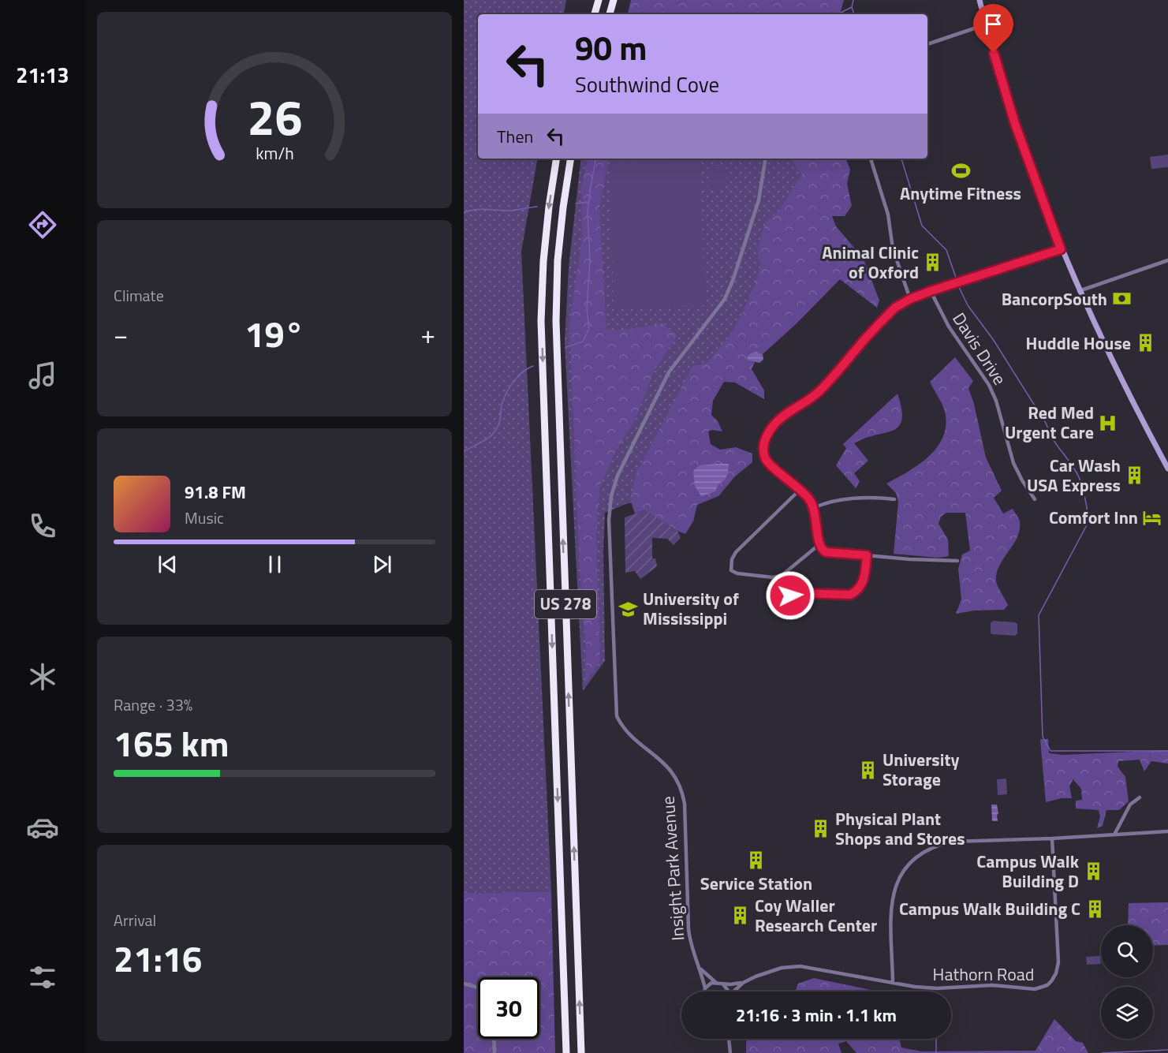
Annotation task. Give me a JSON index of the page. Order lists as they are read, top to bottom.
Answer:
{
  "streets": {
    "highway": ["US 278"],
    "street": ["Davis Drive", "Insight Park Avenue", "Hathorn Road"]
  },
  "places": {
    "sports": ["Anytime Fitness"],
    "building": [
      "Animal Clinic of Oxford",
      "Huddle House",
      "Car Wash USA Express",
      "University Storage",
      "Physical Plant Shops and Stores",
      "Service Station",
      "Campus Walk Building D",
      "Campus Walk Building C",
      "Coy Waller Research Center"
    ],
    "bank": ["BancorpSouth"],
    "hospital": ["Red Med Urgent Care"],
    "hotel": ["Comfort Inn"],
    "school or university": ["University of Mississippi"]
  },
  "page": {
    "tabs": "21:13",
    "turn": ["90 m", "Southwind Cove"],
    "then": "Then",
    "tile": [
      "Climate",
      ["Range · 33%", "165 km"],
      ["Arrival", "21:16"]
    ],
    "heat": ["−", "19°", "+"],
    "song": ["91.8 FM", "Music"],
    "limit": "30",
    "trip": "21:16 · 3 min · 1.1 km",
    "gauge": ["26", "km/h"]
  }
}
